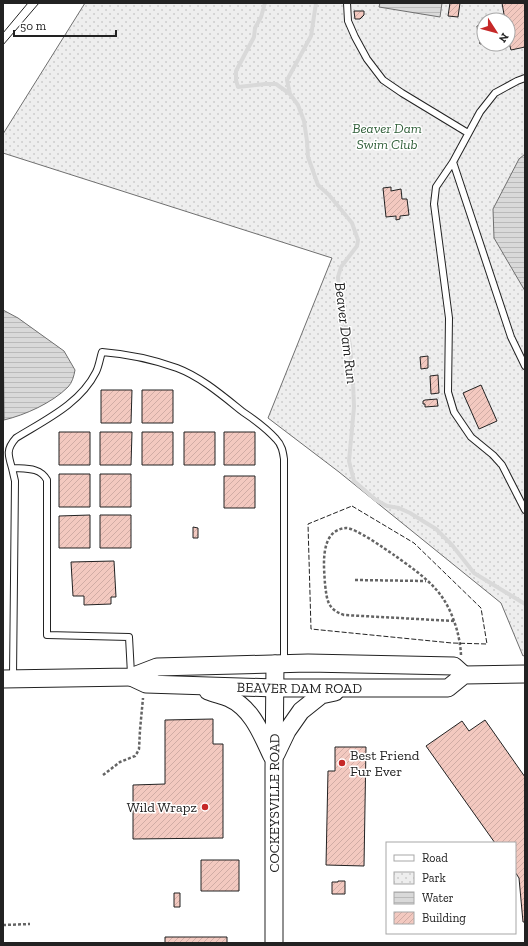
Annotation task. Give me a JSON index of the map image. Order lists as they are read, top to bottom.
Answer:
{
  "streets": {
    "main road": ["BEAVER DAM ROAD", "COCKEYSVILLE ROAD"]
  },
  "crossings": [
    ["BEAVER DAM ROAD", "COCKEYSVILLE ROAD"]
  ],
  "water": ["Beaver Dam Run"],
  "parks": ["Beaver Dam Swim Club"],
  "places": ["Best Friend Fur Ever", "Wild Wrapz"],
  "legend": [
    "Road",
    "Park",
    "Water",
    "Building"
  ],
  "scale_bar": "50 m",
  "north": "bottom right"
}
